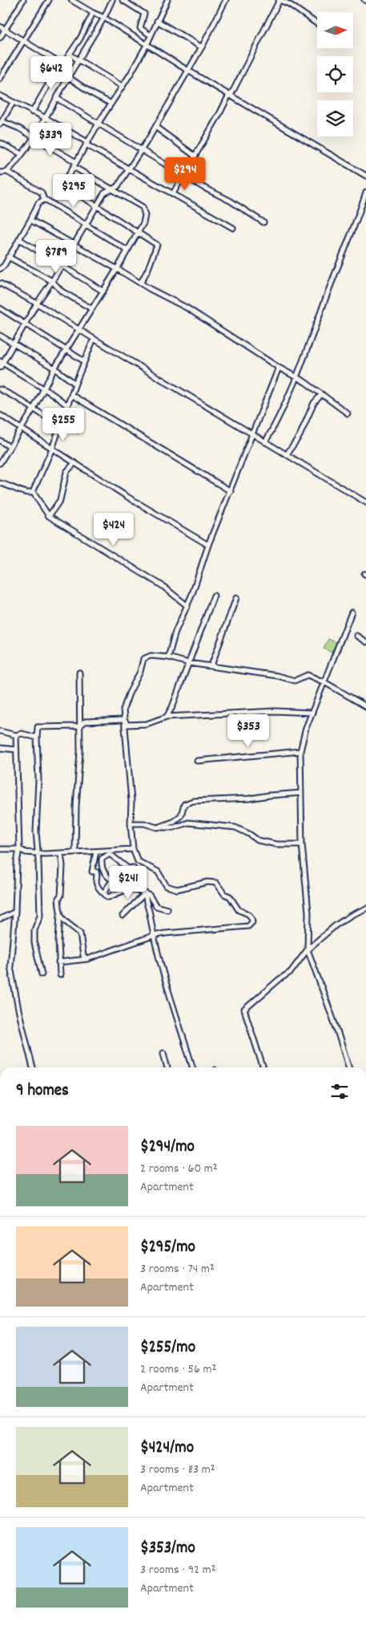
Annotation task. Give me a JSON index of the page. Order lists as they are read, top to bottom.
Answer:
{
  "north": "right",
  "page": {
    "price": [
      "$642",
      "$339",
      "$294",
      "$295",
      "$789",
      "$255",
      "$424",
      "$353",
      "$241"
    ],
    "heading": "9 homes",
    "list": [
      {
        "name": "$294/mo",
        "note": "2 rooms · 60 m² · Apartment"
      },
      {
        "name": "$295/mo",
        "note": "3 rooms · 74 m² · Apartment"
      },
      {
        "name": "$255/mo",
        "note": "2 rooms · 56 m² · Apartment"
      },
      {
        "name": "$424/mo",
        "note": "3 rooms · 83 m² · Apartment"
      },
      {
        "name": "$353/mo",
        "note": "3 rooms · 92 m² · Apartment"
      }
    ]
  }
}
